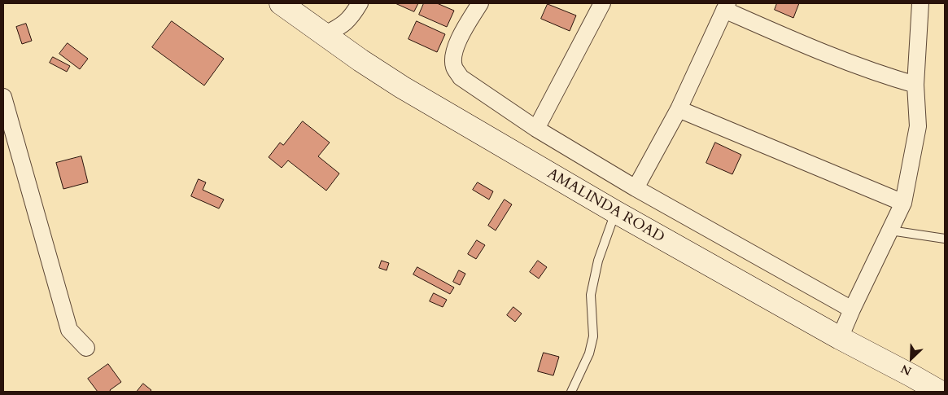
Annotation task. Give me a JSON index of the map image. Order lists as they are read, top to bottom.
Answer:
{
  "streets": {
    "street": ["AMALINDA ROAD"]
  },
  "north": "bottom left"
}
